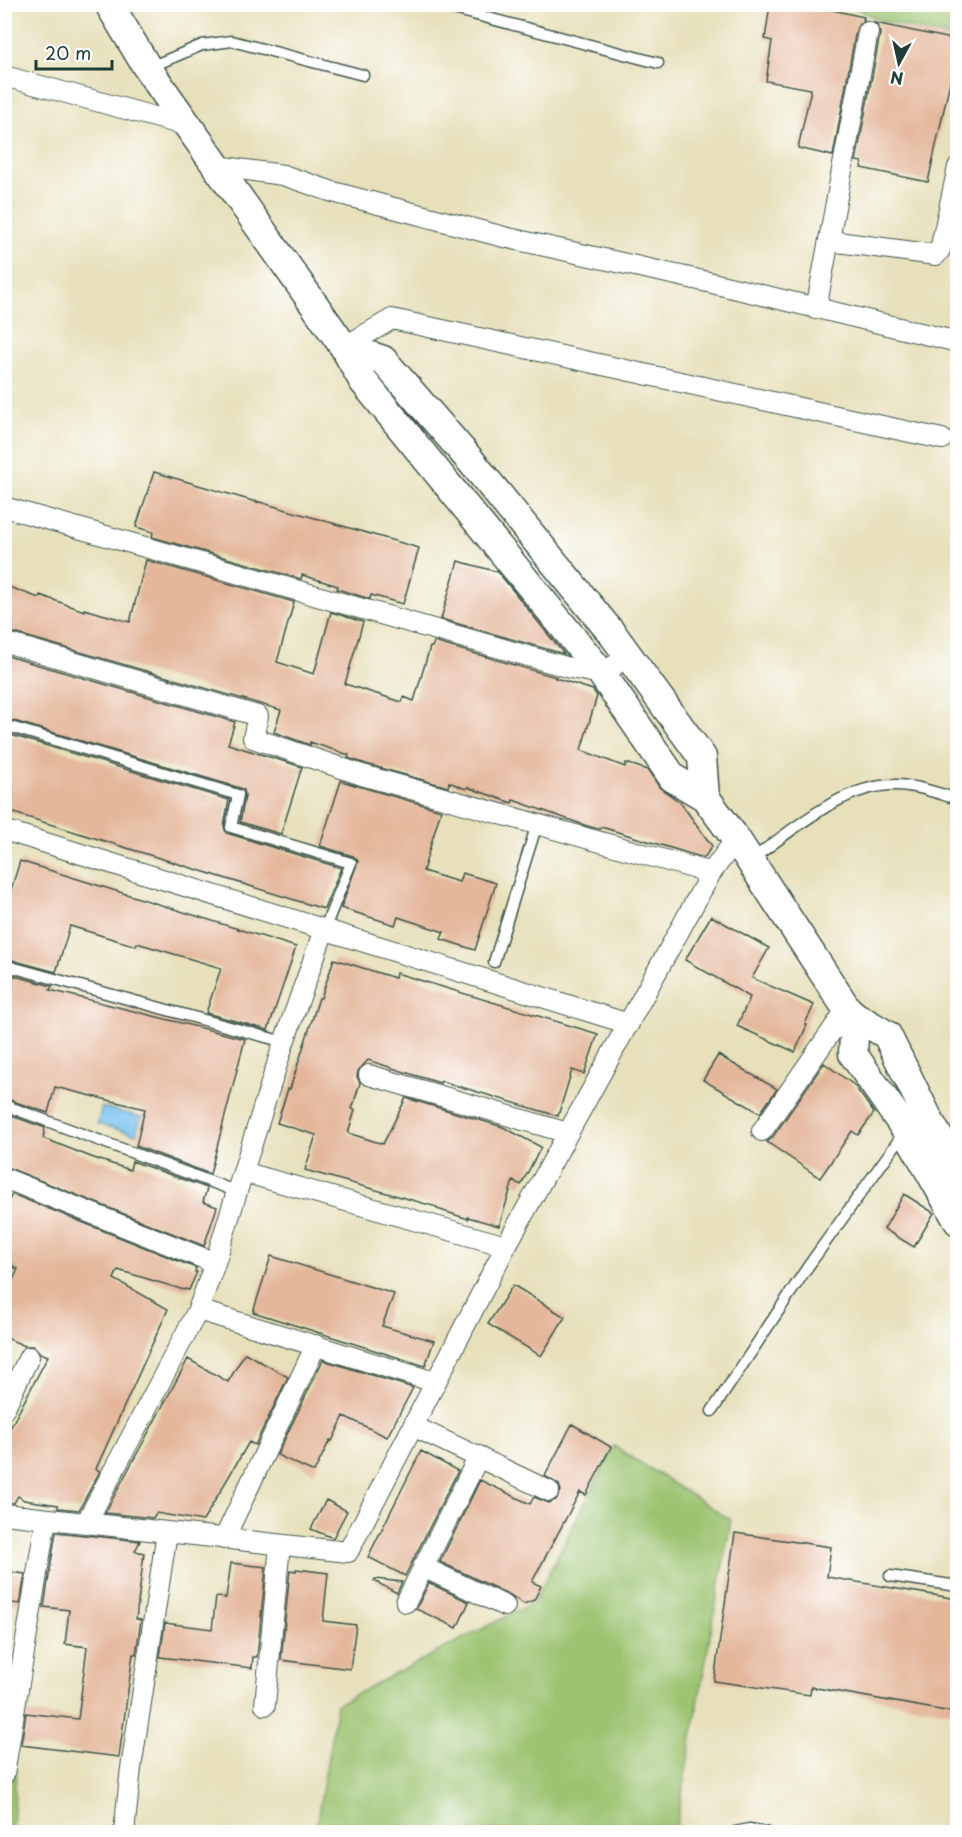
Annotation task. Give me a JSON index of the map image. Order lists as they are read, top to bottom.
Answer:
{
  "scale_bar": "20 m",
  "north": "bottom"
}
